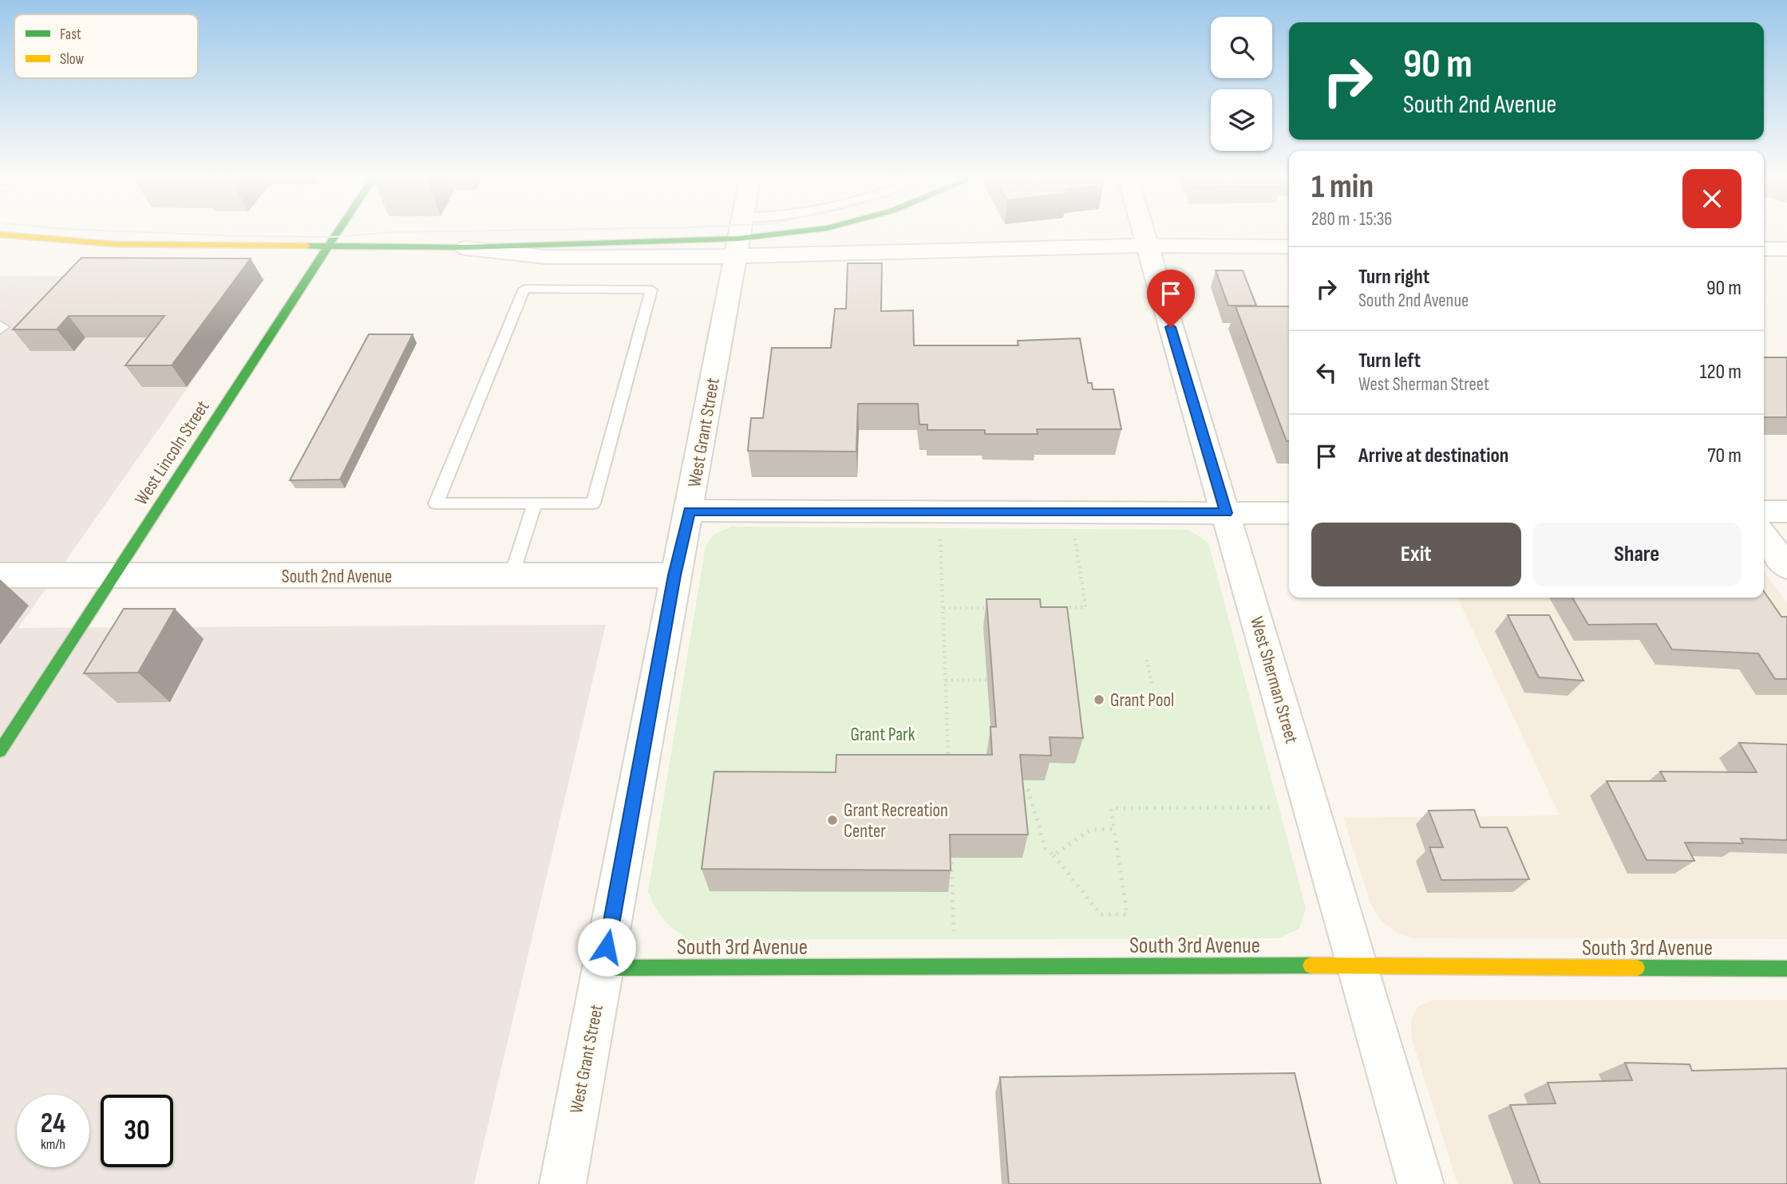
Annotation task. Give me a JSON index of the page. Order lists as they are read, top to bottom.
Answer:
{
  "streets": {
    "main road": ["West Lincoln Street", "South 3rd Avenue"],
    "street": ["West Grant Street", "South 2nd Avenue", "West Sherman Street"]
  },
  "crossings": [
    ["West Grant Street", "South 2nd Avenue"],
    ["West Grant Street", "South 3rd Avenue"],
    ["West Lincoln Street", "South 2nd Avenue"],
    ["West Sherman Street", "South 3rd Avenue"]
  ],
  "parks": ["Grant Park"],
  "places": ["Grant Pool", "Grant Recreation Center"],
  "legend": ["Fast", "Slow"],
  "page": {
    "turn": ["90 m", "South 2nd Avenue"],
    "heading": ["1 min", "280 m · 15:36"],
    "list": [
      {
        "name": "Turn right",
        "note": "South 2nd Avenue",
        "value": "90 m"
      },
      {
        "name": "Turn left",
        "note": "West Sherman Street",
        "value": "120 m"
      },
      {
        "name": "Arrive at destination",
        "value": "70 m"
      }
    ],
    "buttons": ["Exit", "Share"],
    "speed": "24 km/h",
    "limit": "30"
  }
}
